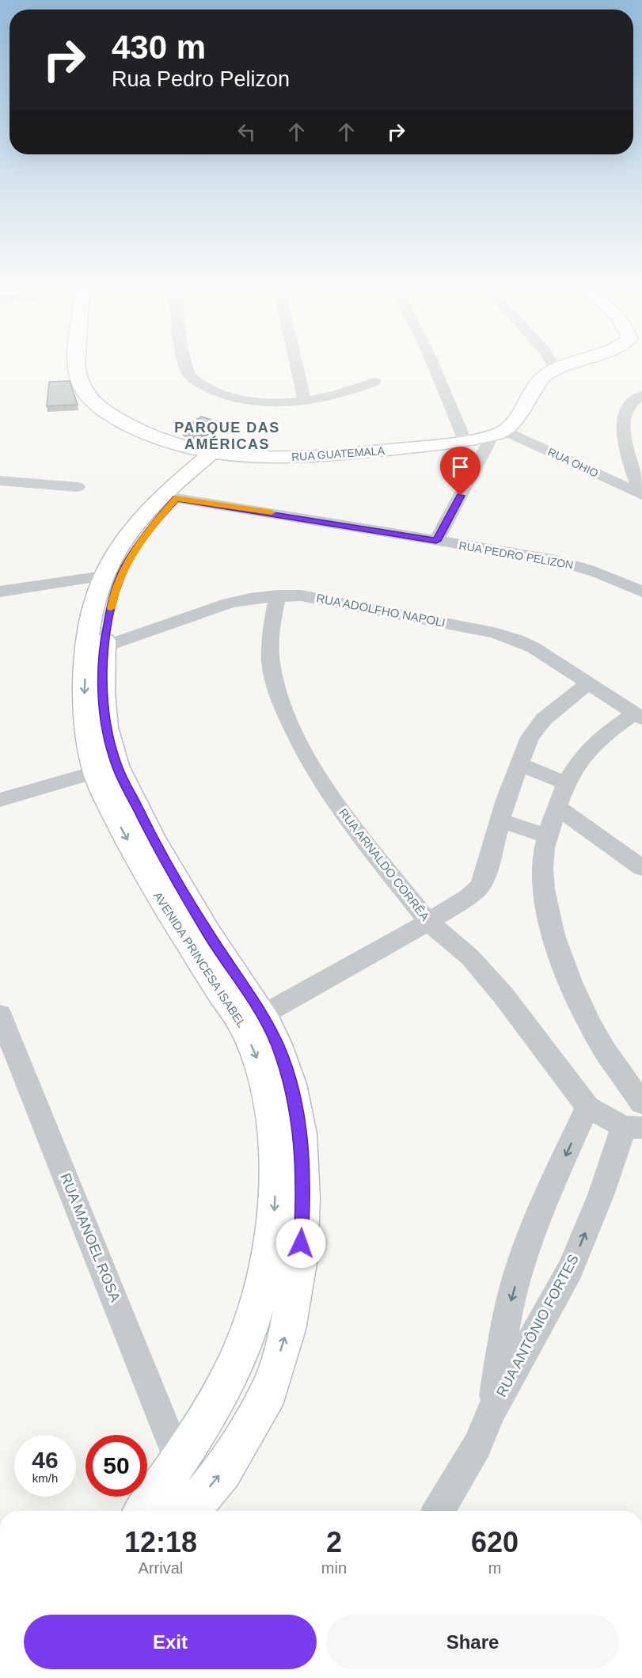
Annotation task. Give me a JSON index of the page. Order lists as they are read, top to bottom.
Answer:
{
  "streets": {
    "main road": ["RUA GUATEMALA", "AVENIDA PRINCESA ISABEL"],
    "street": [
      "RUA OHIO",
      "RUA PEDRO PELIZON",
      "RUA ADOLFHO NAPOLI",
      "RUA ARNALDO CORRÊA",
      "RUA MANOEL ROSA",
      "RUA ANTÔNIO FORTES"
    ]
  },
  "crossings": [
    ["RUA GUATEMALA", "RUA OHIO"],
    ["RUA GUATEMALA", "AVENIDA PRINCESA ISABEL"],
    ["RUA PEDRO PELIZON", "AVENIDA PRINCESA ISABEL"],
    ["RUA ADOLFHO NAPOLI", "RUA ARNALDO CORRÊA"],
    ["RUA ADOLFHO NAPOLI", "AVENIDA PRINCESA ISABEL"],
    ["RUA ARNALDO CORRÊA", "RUA ANTÔNIO FORTES"],
    ["AVENIDA PRINCESA ISABEL", "RUA MANOEL ROSA"]
  ],
  "districts": ["PARQUE DAS AMÉRICAS"],
  "page": {
    "turn": ["430 m", "Rua Pedro Pelizon"],
    "speed": "46 km/h",
    "limit": "50",
    "eta": [
      "12:18",
      "Arrival",
      "2",
      "min",
      "620",
      "m"
    ],
    "buttons": ["Exit", "Share"]
  }
}
